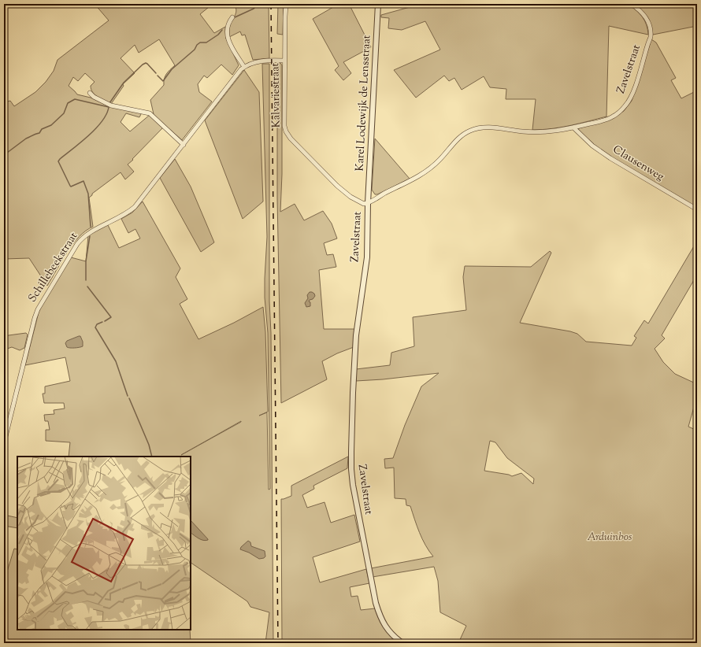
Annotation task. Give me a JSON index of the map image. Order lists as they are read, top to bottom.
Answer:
{
  "streets": {
    "street": [
      "Zavelstraat",
      "Kalvariestraat",
      "Karel Lodewijk de Lensstraat",
      "Clausenweg",
      "Schillebeekstraat"
    ]
  },
  "crossings": [
    ["Zavelstraat", "Kalvariestraat"],
    ["Zavelstraat", "Karel Lodewijk de Lensstraat"],
    ["Zavelstraat", "Clausenweg"],
    ["Kalvariestraat", "Karel Lodewijk de Lensstraat"],
    ["Kalvariestraat", "Schillebeekstraat"]
  ],
  "parks": ["Arduinbos"]
}
